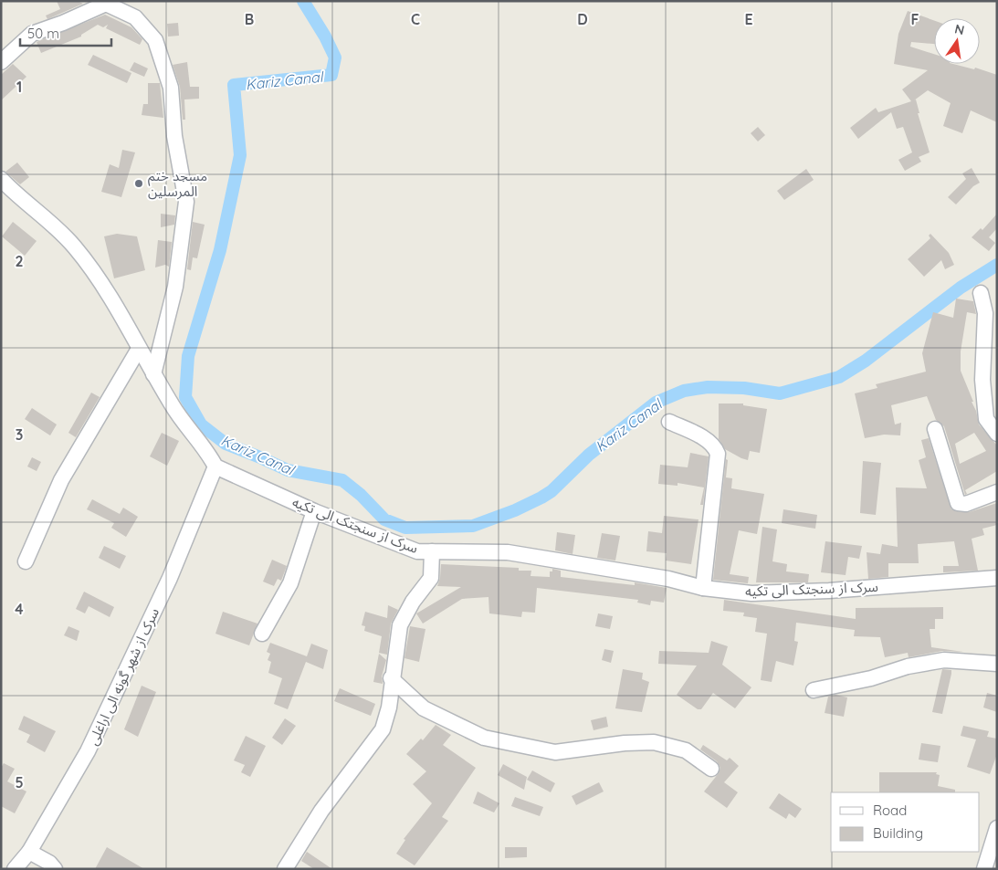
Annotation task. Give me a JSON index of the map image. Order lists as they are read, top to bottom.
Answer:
{
  "streets": {
    "street": ["سرک از سنجتک الی تکیه", "سرک از شهر گونه الی اراغلی"]
  },
  "crossings": [
    ["سرک از سنجتک الی تکیه", "سرک از شهر گونه الی اراغلی"]
  ],
  "water": ["Kariz Canal"],
  "places": ["مسجد ختم المرسلین"],
  "legend": ["Road", "Building"],
  "scale_bar": "50 m",
  "north": "top",
  "grid": {
    "columns": [
      "B",
      "C",
      "D",
      "E",
      "F"
    ],
    "rows": [
      "1",
      "2",
      "3",
      "4",
      "5"
    ]
  }
}
